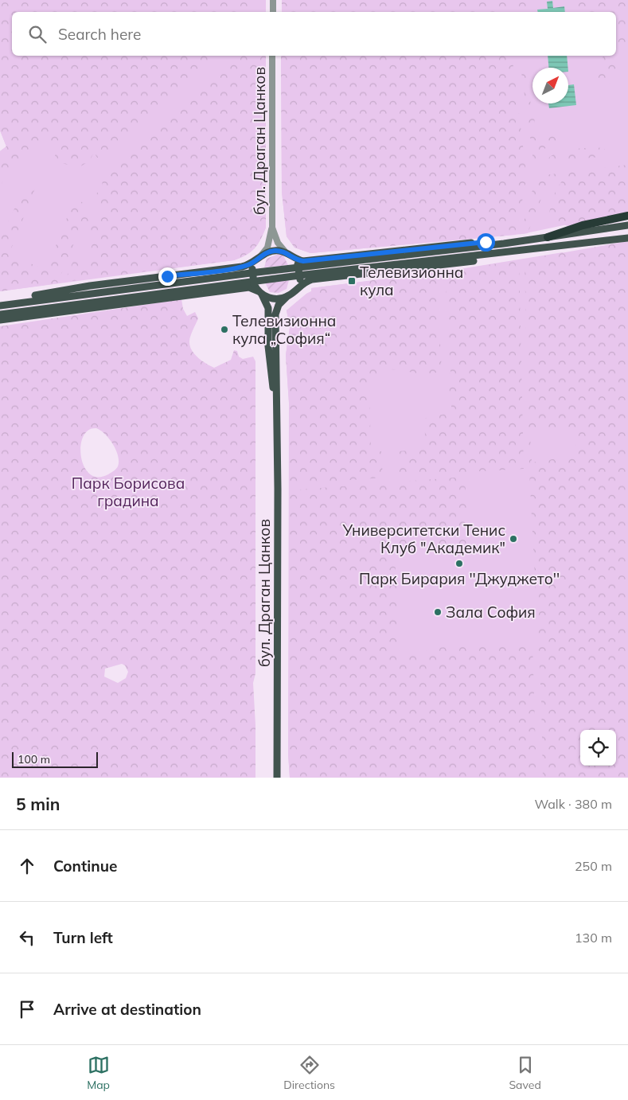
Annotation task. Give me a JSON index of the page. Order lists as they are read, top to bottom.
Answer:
{
  "streets": {
    "main road": ["бул. Драган Цанков"]
  },
  "parks": ["Парк Борисова градина"],
  "places": {
    "transit": ["Телевизионна кула"],
    "other": [
      "Телевизионна кула „София“",
      "Университетски Тенис Клуб \"Академик\"",
      "Парк Бирария ''Джуджето''",
      "Зала София"
    ]
  },
  "scale_bar": "100 m",
  "north": "top right",
  "page": {
    "search": "Search here",
    "scale": "100 m",
    "heading": ["5 min", "Walk · 380 m"],
    "list": [
      ["Continue", "250 m"],
      ["Turn left", "130 m"],
      "Arrive at destination"
    ],
    "nav": ["Map", "Directions", "Saved"]
  }
}
